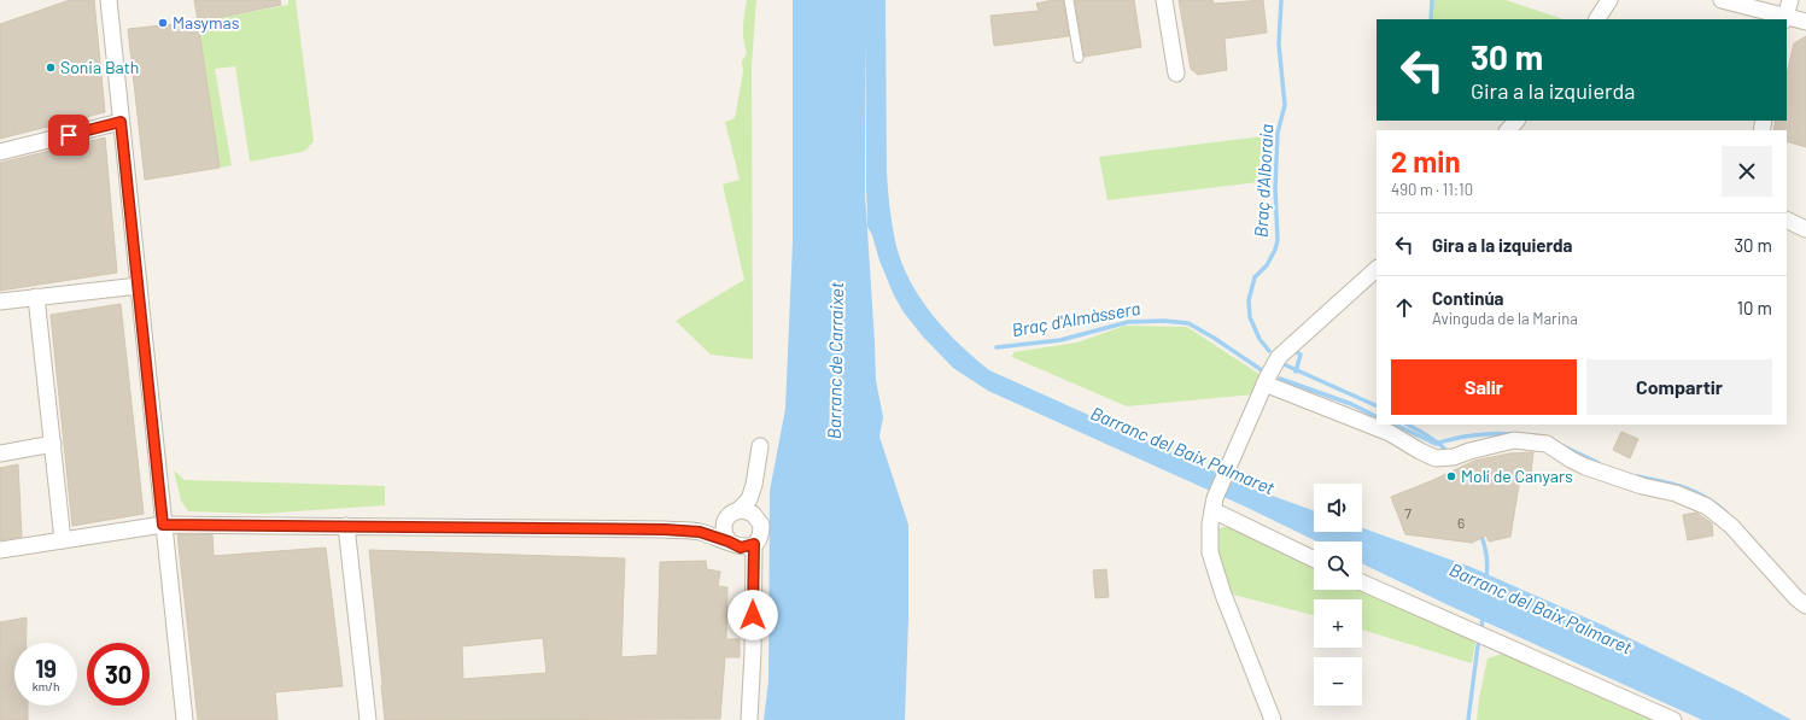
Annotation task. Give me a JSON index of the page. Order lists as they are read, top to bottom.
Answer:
{
  "water": [
    "Braç d'Alboraia",
    "Braç d'Almàssera",
    "Barranc de Carraixet",
    "Barranc del Baix Palmaret"
  ],
  "places": ["Masymas", "Sonia Bath", "Molí de Canyars"],
  "house_numbers": ["7", "6"],
  "page": {
    "turn": ["30 m", "Gira a la izquierda"],
    "heading": ["2 min", "490 m · 11:10"],
    "list": [
      {
        "name": "Gira a la izquierda",
        "value": "30 m"
      },
      {
        "name": "Continúa",
        "note": "Avinguda de la Marina",
        "value": "10 m"
      }
    ],
    "buttons": ["Salir", "Compartir"],
    "map_buttons": ["+", "−"],
    "speed": "19 km/h",
    "limit": "30"
  }
}
